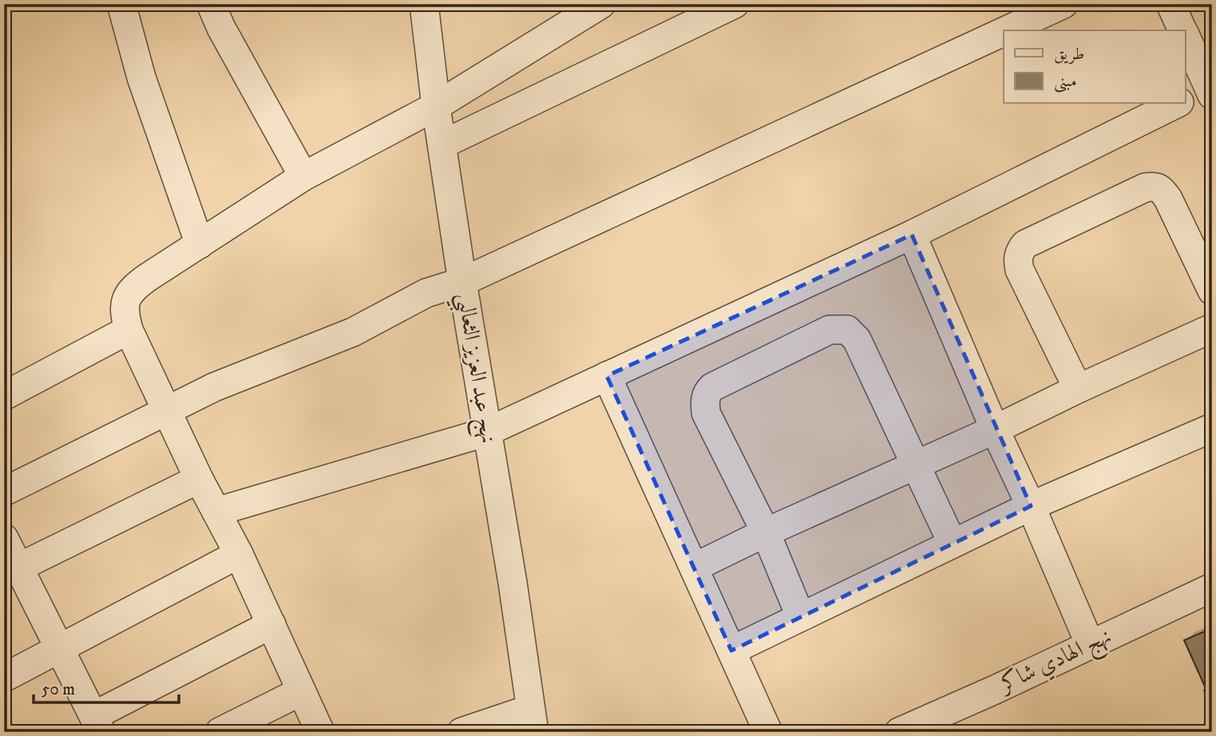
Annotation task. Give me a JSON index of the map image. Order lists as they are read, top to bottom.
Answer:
{
  "streets": {
    "street": ["نهج عبد العزيز الثعالبي", "نهج الهادي شاكر"]
  },
  "legend": ["طريق", "مبنى"],
  "scale_bar": "50 m"
}
